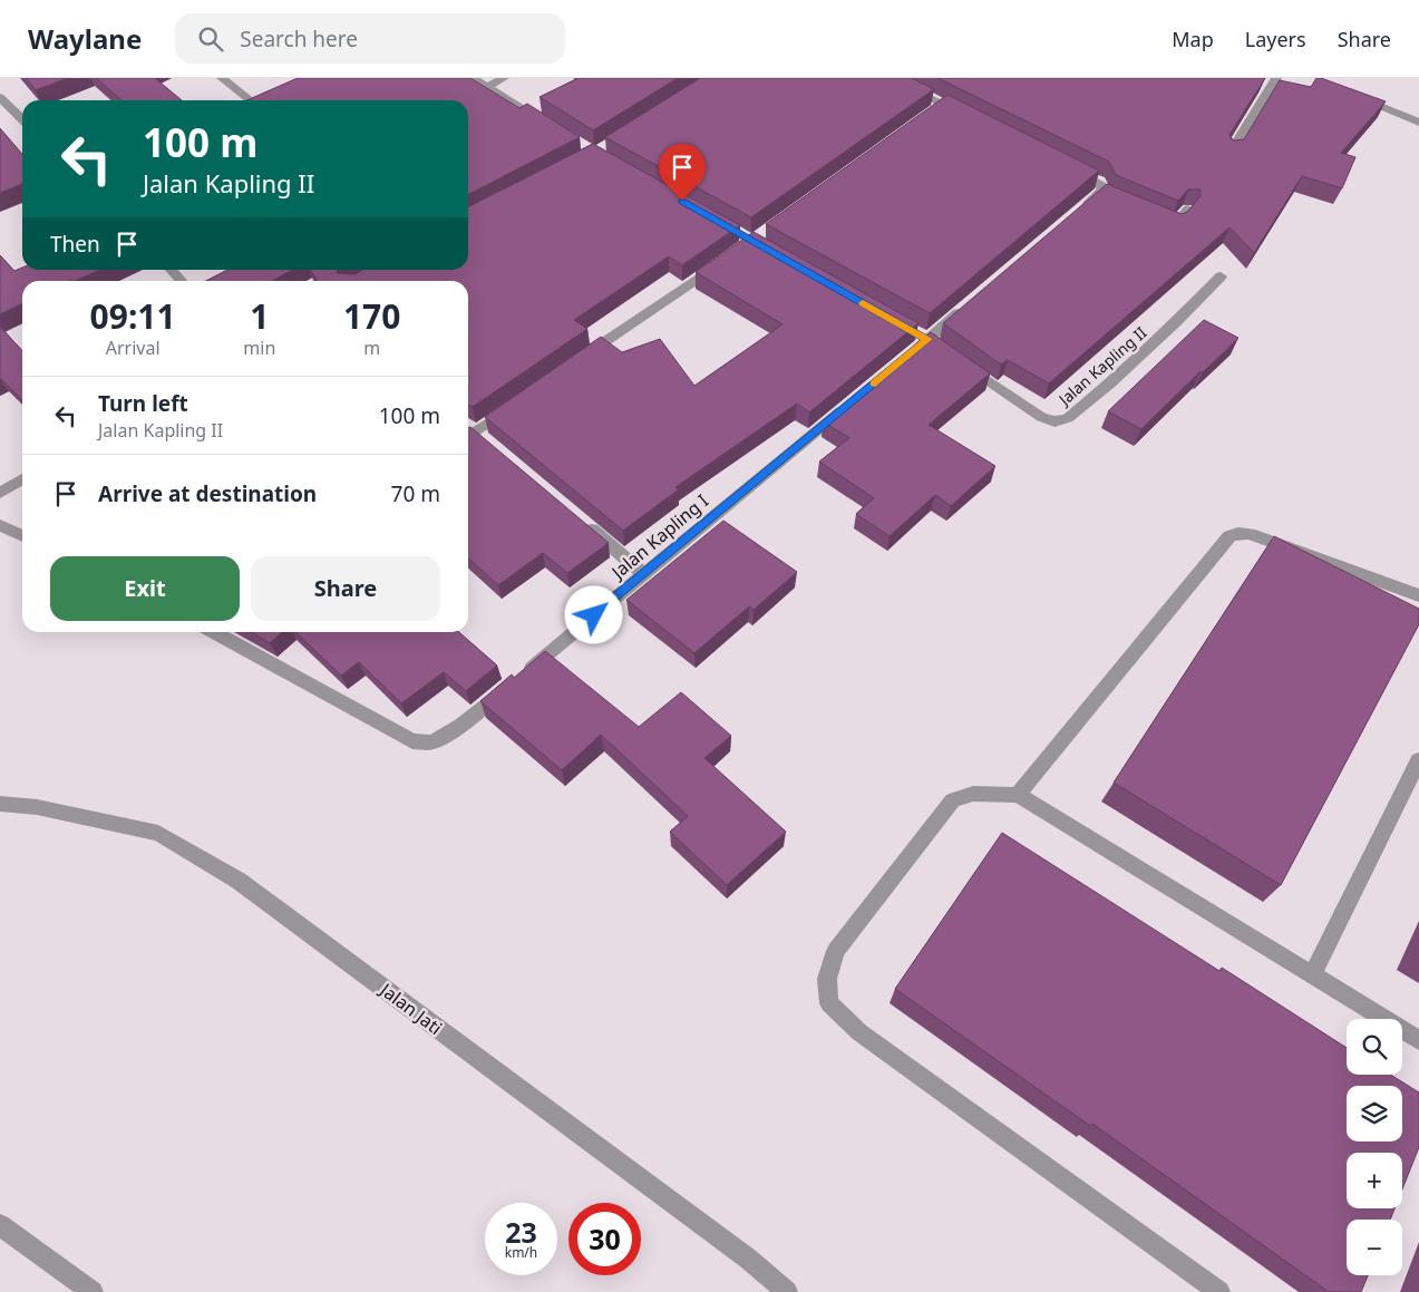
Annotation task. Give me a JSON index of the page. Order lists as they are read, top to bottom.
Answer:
{
  "streets": {
    "street": ["Jalan Kapling II", "Jalan Kapling I", "Jalan Jati"]
  },
  "page": {
    "header": "Waylane",
    "search": "Search here",
    "nav": ["Map", "Layers", "Share"],
    "turn": ["100 m", "Jalan Kapling II"],
    "then": "Then",
    "eta": [
      "09:11",
      "Arrival",
      "1",
      "min",
      "170",
      "m"
    ],
    "list": [
      {
        "name": "Turn left",
        "note": "Jalan Kapling II",
        "value": "100 m"
      },
      {
        "name": "Arrive at destination",
        "value": "70 m"
      }
    ],
    "buttons": ["Exit", "Share"],
    "map_buttons": ["+", "−"],
    "speed": "23 km/h",
    "limit": "30"
  }
}
